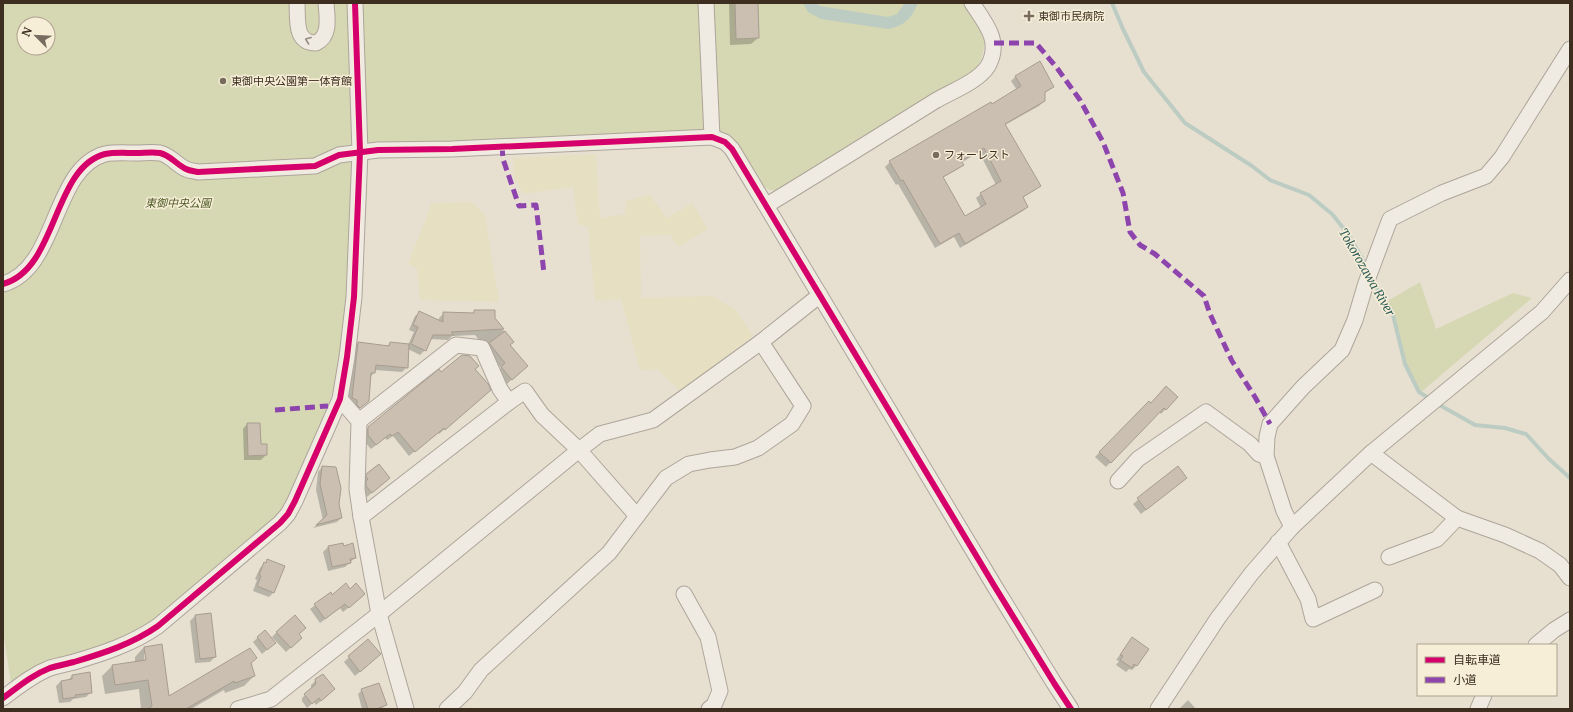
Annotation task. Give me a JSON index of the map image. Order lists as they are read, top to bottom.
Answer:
{
  "water": ["Tokorozawa River"],
  "parks": ["東御中央公園"],
  "places": {
    "health": ["東御市民病院"],
    "other": ["東御中央公園第一体育館", "フォーレスト"]
  },
  "legend": ["自転車道", "小道"],
  "north": "top left"
}
